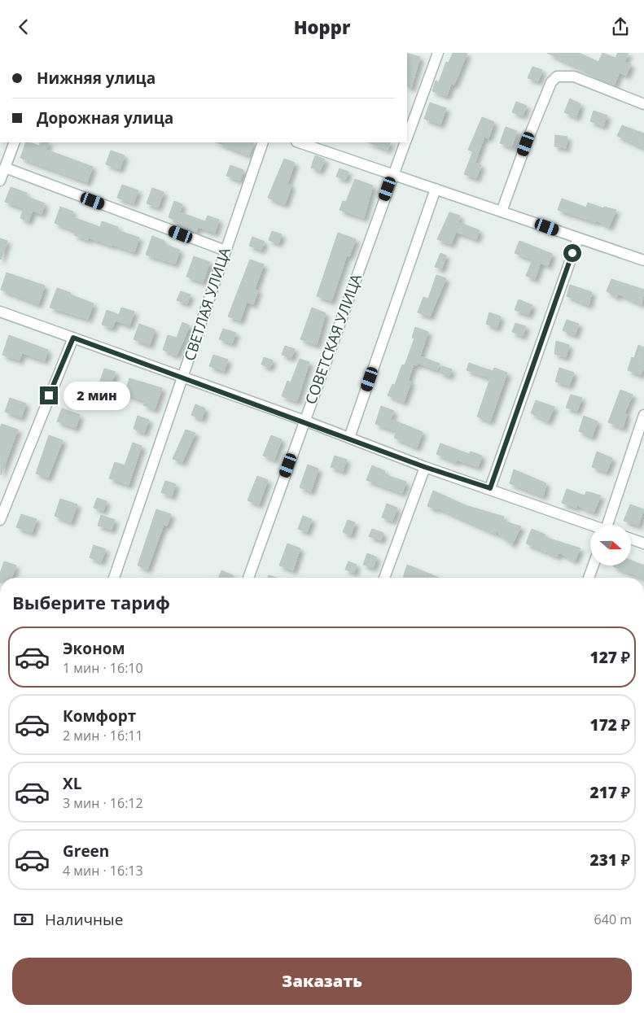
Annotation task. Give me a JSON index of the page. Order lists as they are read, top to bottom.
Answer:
{
  "streets": {
    "street": ["СВЕТЛАЯ УЛИЦА", "СОВЕТСКАЯ УЛИЦА"]
  },
  "north": "right",
  "page": {
    "header": "Hoppr",
    "banner": ["Нижняя улица", "Дорожная улица"],
    "bubble": "2 мин",
    "heading": "Выберите тариф",
    "list": [
      {
        "name": "Эконом",
        "note": "1 мин · 16:10",
        "value": "127 ₽"
      },
      {
        "name": "Комфорт",
        "note": "2 мин · 16:11",
        "value": "172 ₽"
      },
      {
        "name": "XL",
        "note": "3 мин · 16:12",
        "value": "217 ₽"
      },
      {
        "name": "Green",
        "note": "4 мин · 16:13",
        "value": "231 ₽"
      }
    ],
    "pay": ["Наличные", "640 m"],
    "buttons": "Заказать"
  }
}
